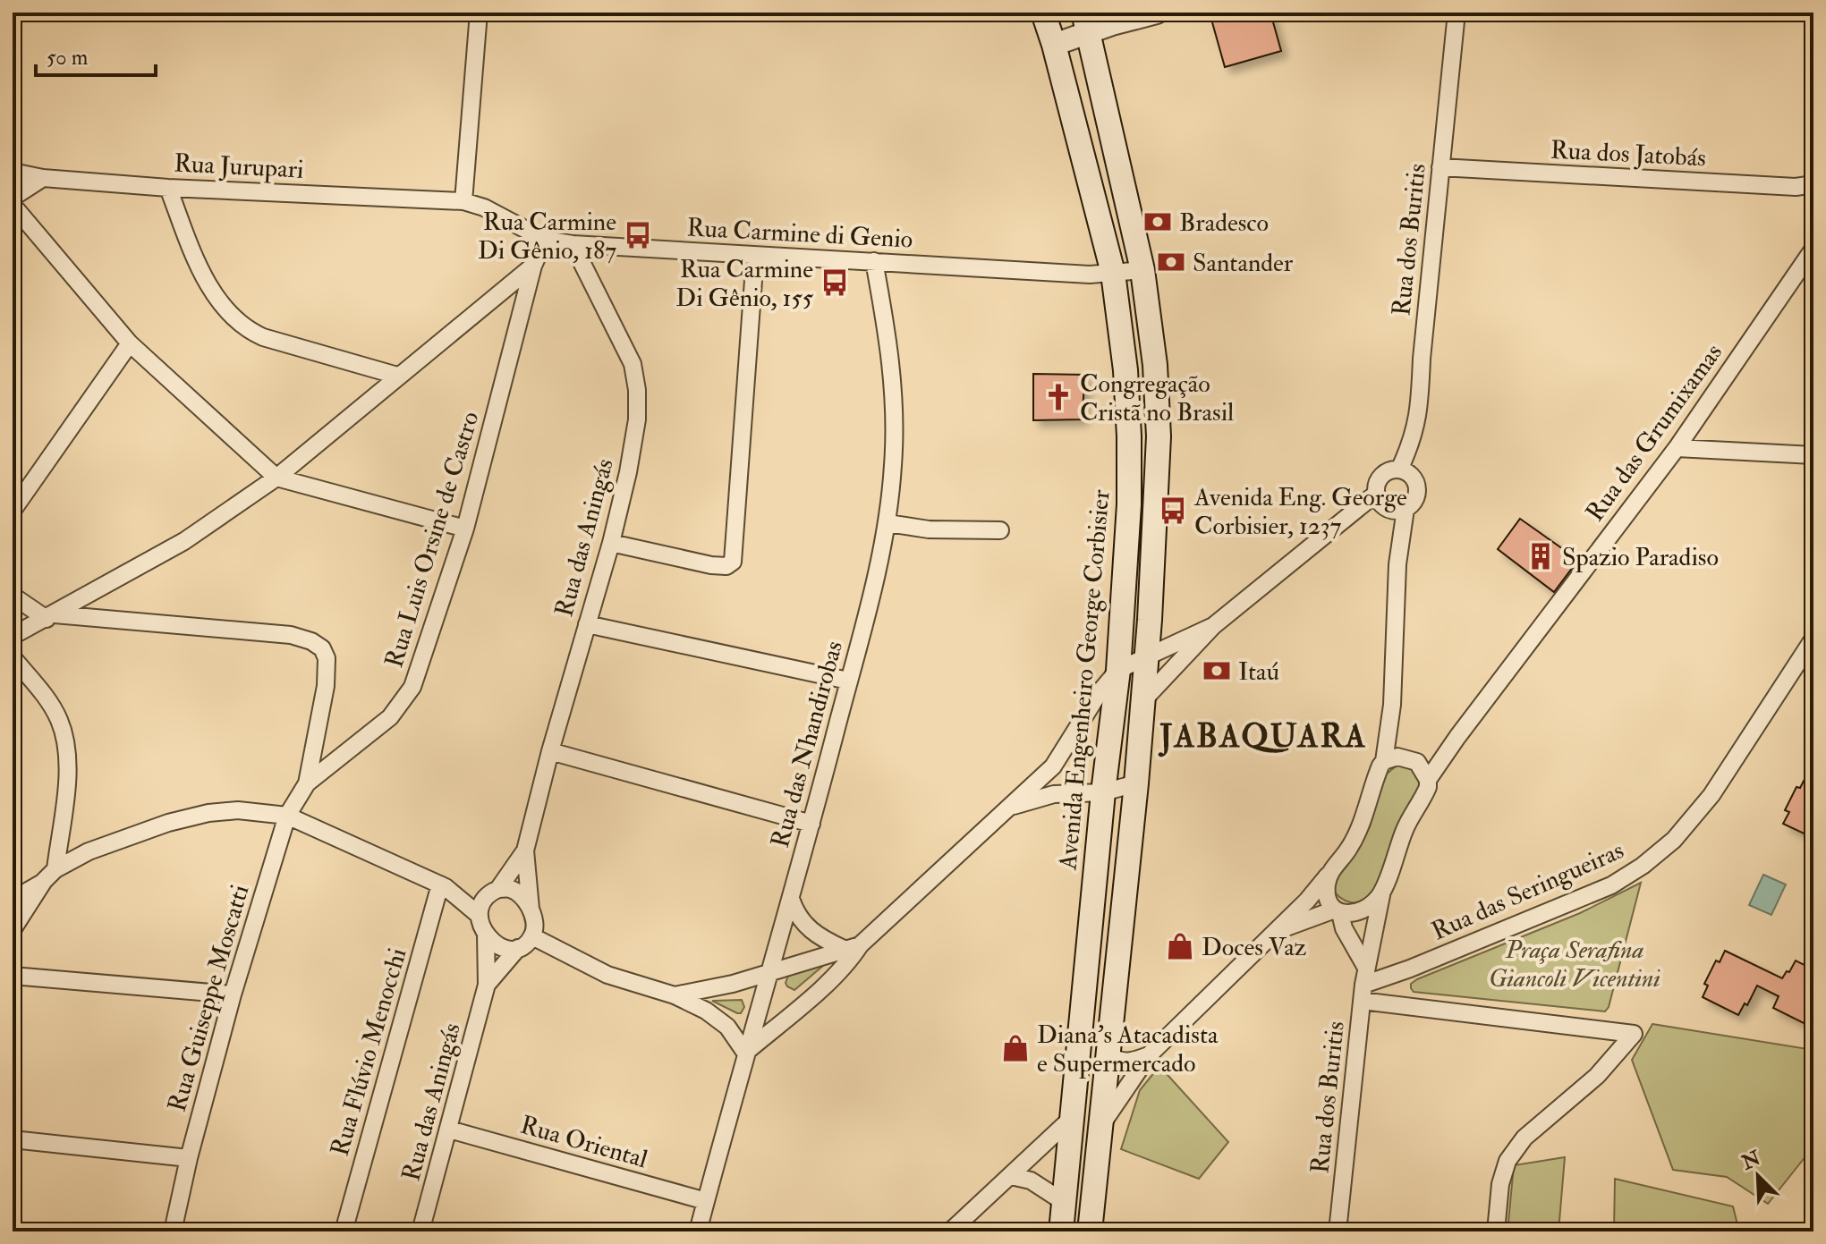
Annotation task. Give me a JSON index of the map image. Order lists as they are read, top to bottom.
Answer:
{
  "streets": {
    "main road": ["Avenida Engenheiro George Corbisier"],
    "street": [
      "Rua dos Jatobás",
      "Rua Jurupari",
      "Rua Carmine di Genio",
      "Rua dos Buritis",
      "Rua das Grumixamas",
      "Rua das Aningás",
      "Rua Luis Orsine de Castro",
      "Rua das Nhandirobas",
      "Rua das Seringueiras",
      "Rua Guiseppe Moscatti",
      "Rua Flúvio Menocchi",
      "Rua Oriental"
    ]
  },
  "crossings": [
    ["Rua dos Jatobás", "Rua dos Buritis"],
    ["Rua Jurupari", "Rua Carmine di Genio"],
    ["Rua Carmine di Genio", "Rua das Aningás"],
    ["Rua Carmine di Genio", "Rua Luis Orsine de Castro"],
    ["Rua Carmine di Genio", "Avenida Engenheiro George Corbisier"],
    ["Rua Carmine di Genio", "Rua das Nhandirobas"],
    ["Rua dos Buritis", "Rua das Grumixamas"],
    ["Rua dos Buritis", "Rua das Seringueiras"],
    ["Rua das Aningás", "Rua Oriental"],
    ["Rua Luis Orsine de Castro", "Rua Guiseppe Moscatti"],
    ["Rua das Nhandirobas", "Rua Oriental"]
  ],
  "districts": ["JABAQUARA"],
  "parks": ["Praça Serafina Giancoli Vicentini"],
  "places": {
    "bank": ["Bradesco", "Santander", "Itaú"],
    "bus stop": ["Rua Carmine Di Gênio, 187", "Rua Carmine Di Gênio, 155", "Avenida Eng. George Corbisier, 1237"],
    "church": ["Congregação Cristã no Brasil"],
    "building": ["Spazio Paradiso"],
    "shop": ["Doces Vaz", "Diana's Atacadista e Supermercado"]
  },
  "scale_bar": "50 m",
  "north": "top left"
}
